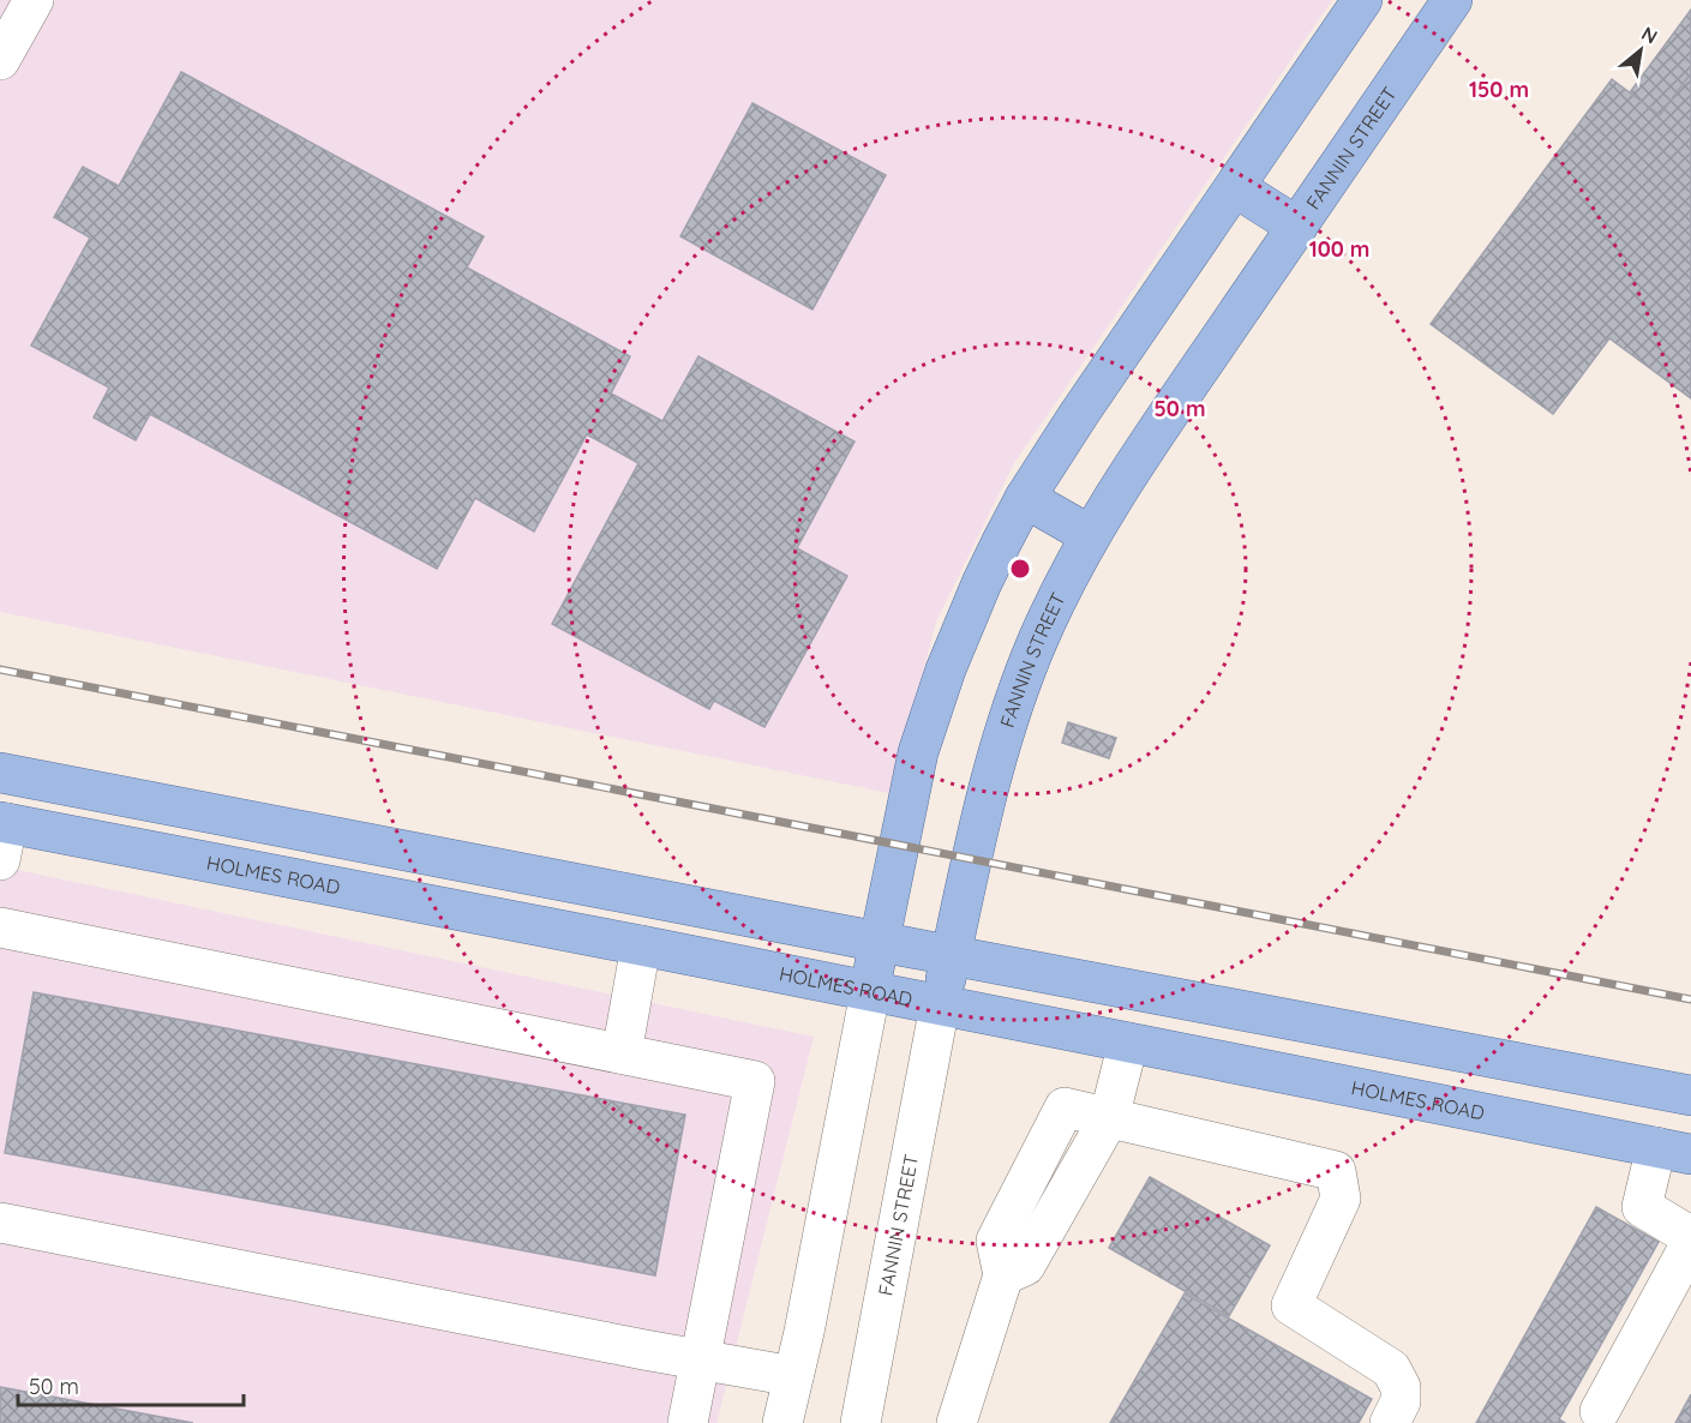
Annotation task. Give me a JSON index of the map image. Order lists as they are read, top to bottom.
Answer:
{
  "streets": {
    "main road": ["FANNIN STREET", "HOLMES ROAD"]
  },
  "crossings": [
    ["FANNIN STREET", "HOLMES ROAD"]
  ],
  "scale_bar": "50 m",
  "north": "top right",
  "rings": ["150 m", "100 m", "50 m"]
}
